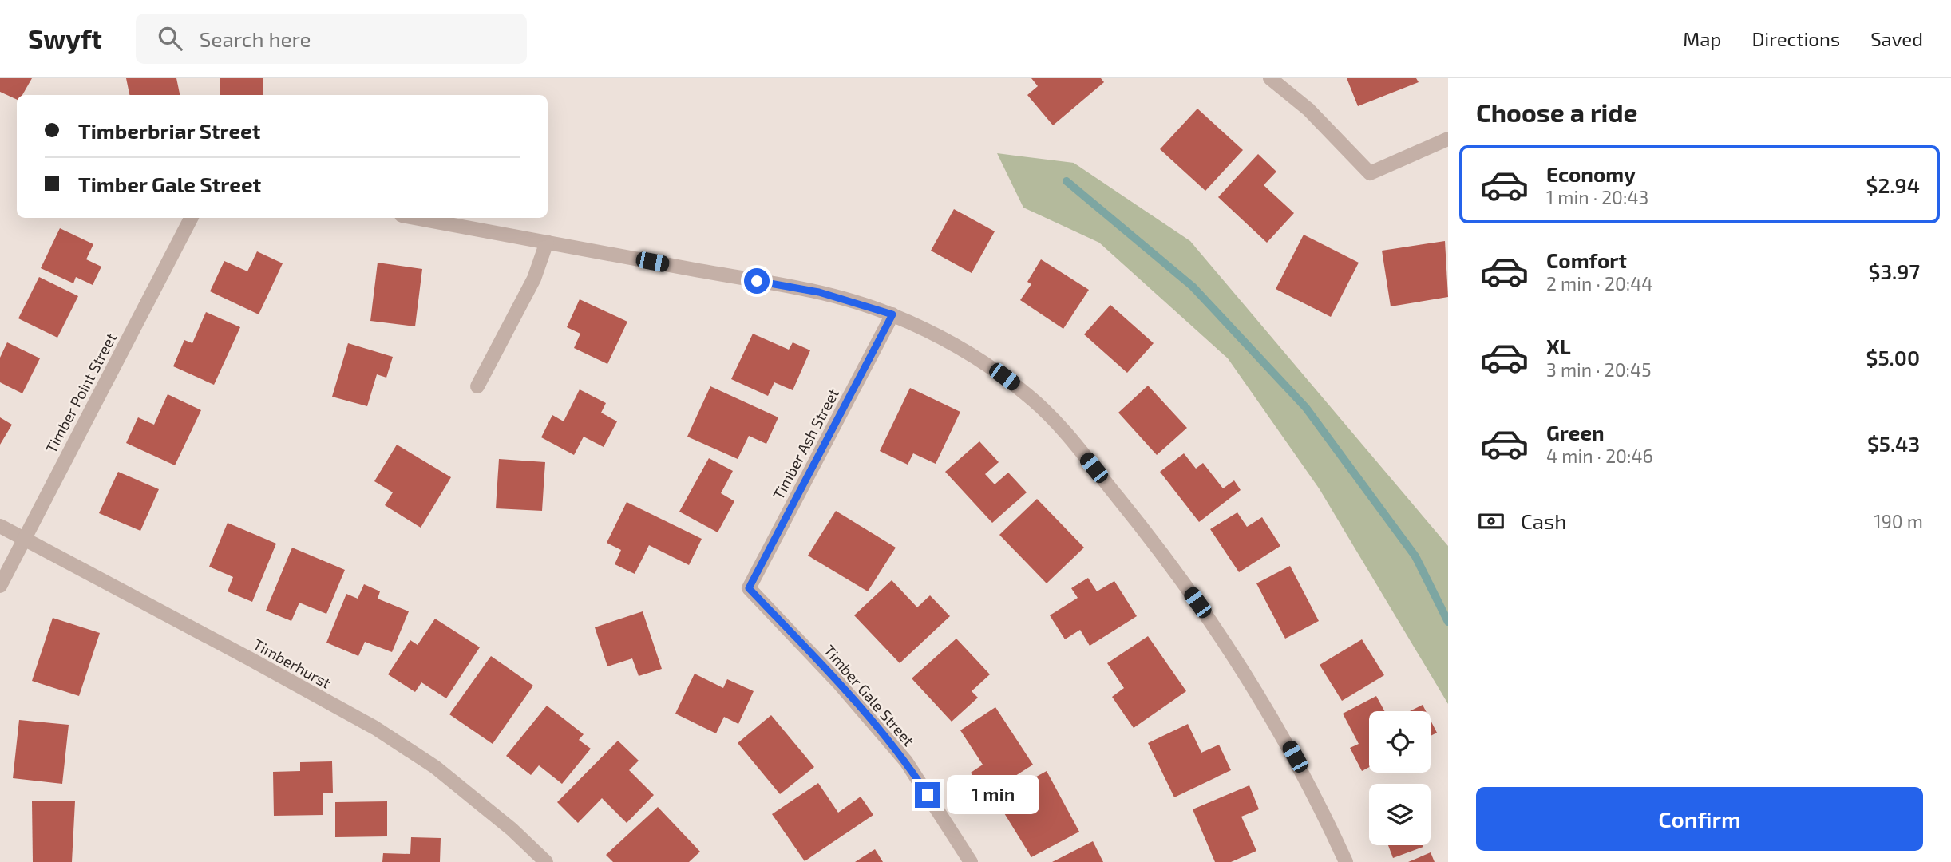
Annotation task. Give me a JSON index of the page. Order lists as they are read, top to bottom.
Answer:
{
  "streets": {
    "street": [
      "Timber Point Street",
      "Timber Ash Street",
      "Timberhurst",
      "Timber Gale Street"
    ]
  },
  "crossings": [
    ["Timber Point Street", "Timberhurst"],
    ["Timber Ash Street", "Timber Gale Street"]
  ],
  "page": {
    "header": "Swyft",
    "search": "Search here",
    "nav": ["Map", "Directions", "Saved"],
    "heading": "Choose a ride",
    "banner": ["Timberbriar Street", "Timber Gale Street"],
    "list": [
      {
        "name": "Economy",
        "note": "1 min · 20:43",
        "value": "$2.94"
      },
      {
        "name": "Comfort",
        "note": "2 min · 20:44",
        "value": "$3.97"
      },
      {
        "name": "XL",
        "note": "3 min · 20:45",
        "value": "$5.00"
      },
      {
        "name": "Green",
        "note": "4 min · 20:46",
        "value": "$5.43"
      }
    ],
    "pay": ["Cash", "190 m"],
    "bubble": "1 min",
    "buttons": "Confirm"
  }
}
